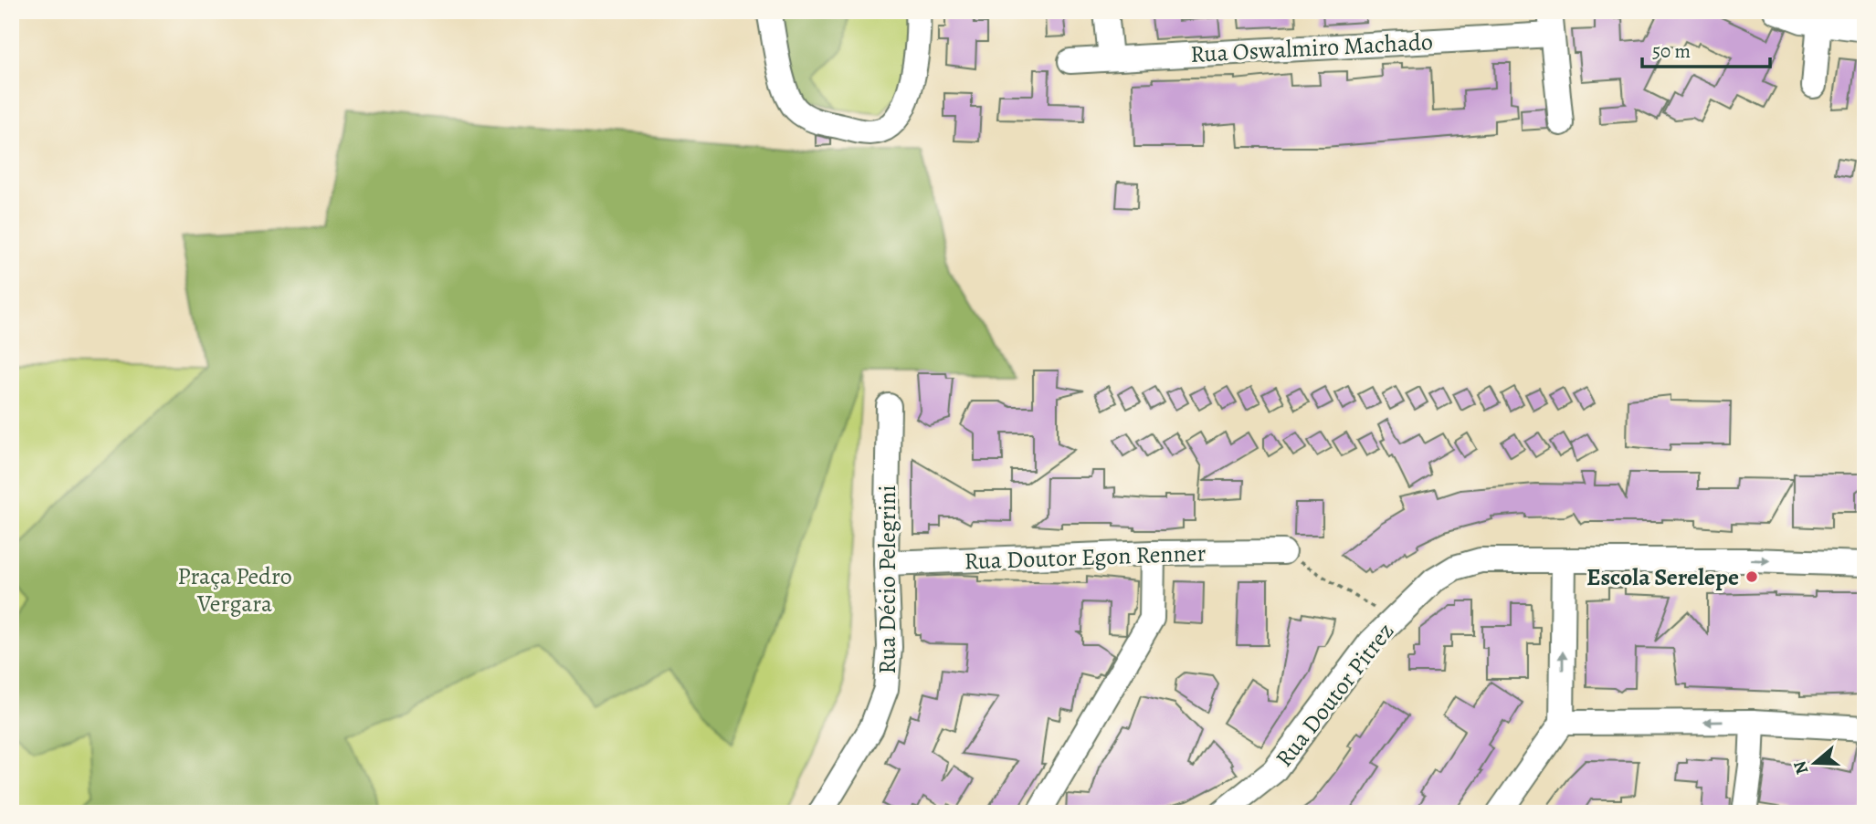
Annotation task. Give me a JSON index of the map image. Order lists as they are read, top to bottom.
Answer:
{
  "streets": {
    "street": [
      "Rua Oswalmiro Machado",
      "Rua Doutor Egon Renner",
      "Rua Décio Pelegrini",
      "Rua Doutor Pitrez"
    ]
  },
  "crossings": [
    ["Rua Doutor Egon Renner", "Rua Décio Pelegrini"]
  ],
  "parks": ["Praça Pedro Vergara"],
  "places": ["Escola Serelepe"],
  "scale_bar": "50 m",
  "north": "left"
}
